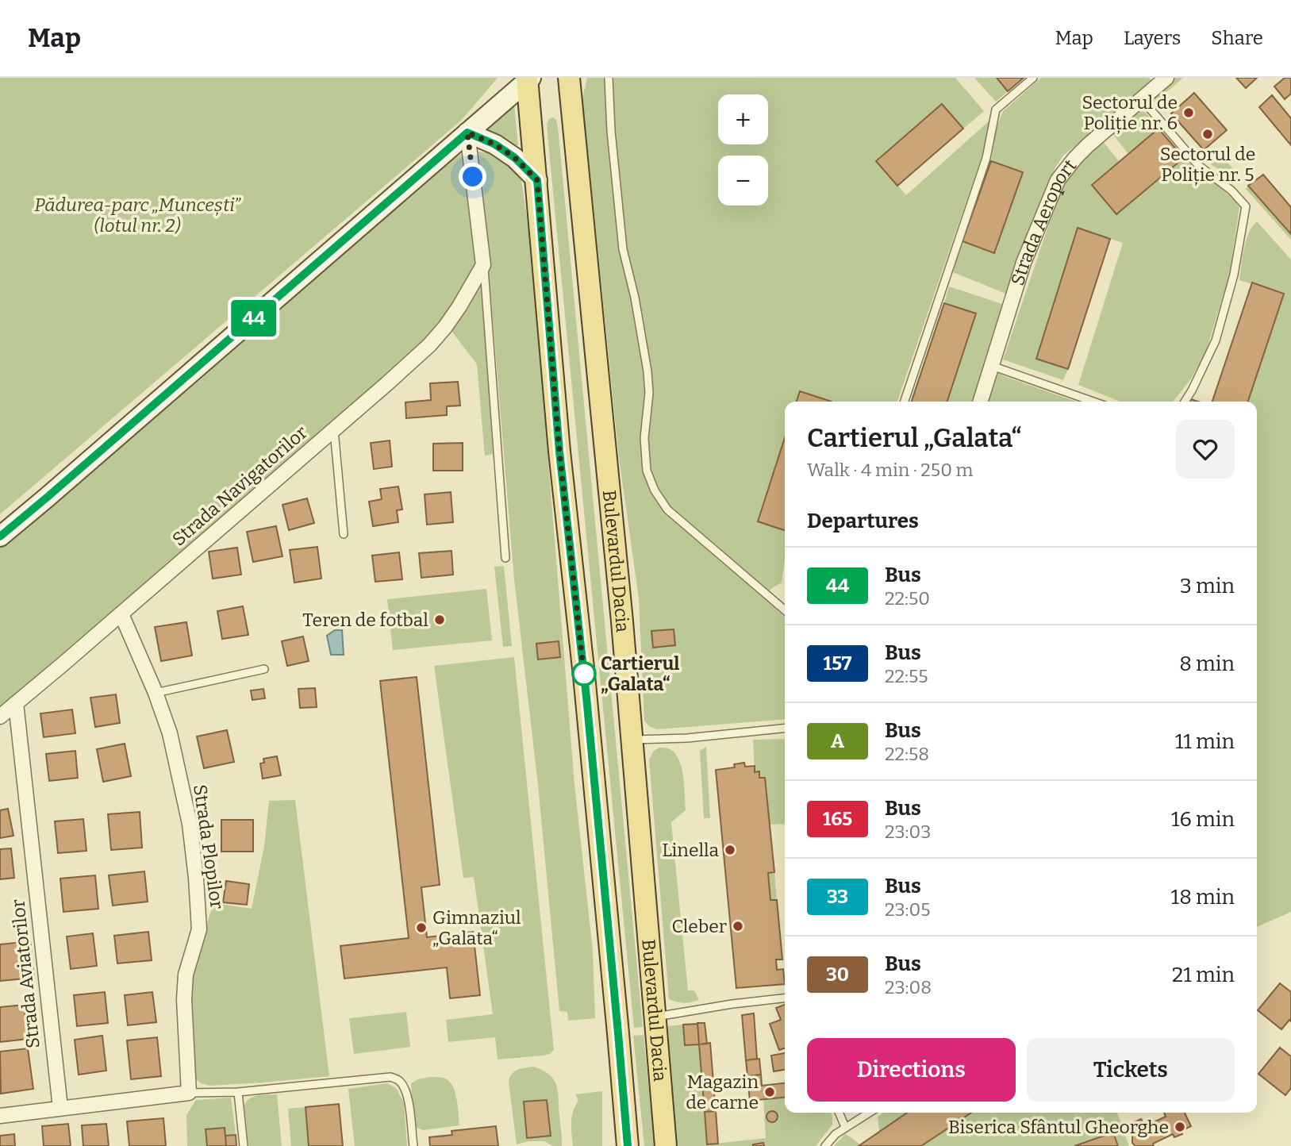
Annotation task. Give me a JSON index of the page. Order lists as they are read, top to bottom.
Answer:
{
  "streets": {
    "main road": ["Bulevardul Dacia"],
    "street": [
      "Strada Aeroport",
      "Strada Navigatorilor",
      "Strada Plopilor",
      "Strada Aviatorilor"
    ]
  },
  "crossings": [
    ["Strada Navigatorilor", "Strada Plopilor"],
    ["Strada Navigatorilor", "Strada Aviatorilor"]
  ],
  "parks": ["Pădurea-parc „Muncești” (lotul nr. 2)"],
  "places": [
    "Sectorul de Poliție nr. 6",
    "Sectorul de Poliție nr. 5",
    "Teren de fotbal",
    "Cartierul „Galata“",
    "Linella",
    "Cleber",
    "Gimnaziul „Galata“",
    "Magazin de carne",
    "Biserica Sfântul Gheorghe"
  ],
  "lines": ["bus line 44"],
  "page": {
    "header": "Map",
    "nav": ["Map", "Layers", "Share"],
    "on_map": "44",
    "map_buttons": ["+", "−"],
    "heading": [
      ["Cartierul „Galata“", "Walk · 4 min · 250 m"],
      "Departures"
    ],
    "list": [
      {
        "mark": "44",
        "name": "Bus",
        "note": "22:50",
        "value": "3 min"
      },
      {
        "mark": "157",
        "name": "Bus",
        "note": "22:55",
        "value": "8 min"
      },
      {
        "mark": "A",
        "name": "Bus",
        "note": "22:58",
        "value": "11 min"
      },
      {
        "mark": "165",
        "name": "Bus",
        "note": "23:03",
        "value": "16 min"
      },
      {
        "mark": "33",
        "name": "Bus",
        "note": "23:05",
        "value": "18 min"
      },
      {
        "mark": "30",
        "name": "Bus",
        "note": "23:08",
        "value": "21 min"
      }
    ],
    "buttons": ["Directions", "Tickets"]
  }
}
